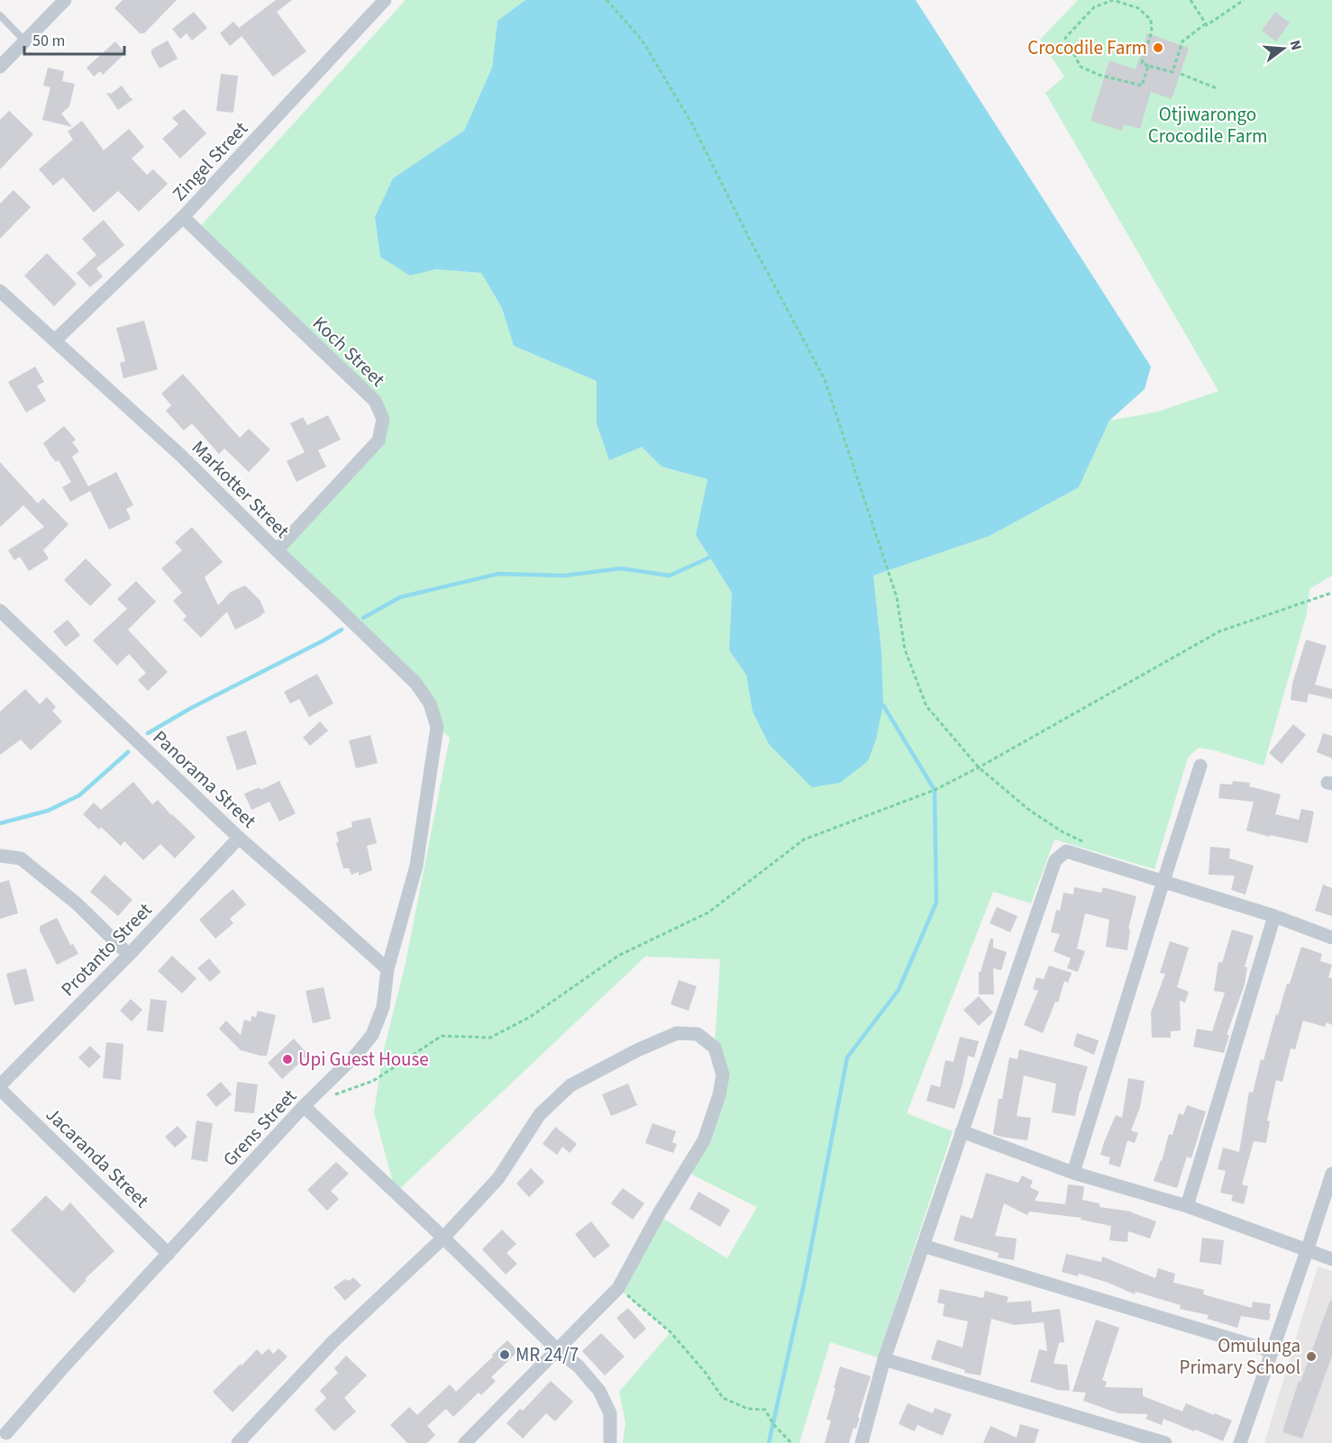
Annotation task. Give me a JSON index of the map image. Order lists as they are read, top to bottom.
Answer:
{
  "streets": {
    "street": [
      "Zingel Street",
      "Koch Street",
      "Markotter Street",
      "Panorama Street",
      "Protanto Street",
      "Grens Street",
      "Jacaranda Street"
    ]
  },
  "crossings": [
    ["Zingel Street", "Koch Street"],
    ["Zingel Street", "Markotter Street"],
    ["Koch Street", "Markotter Street"],
    ["Markotter Street", "Grens Street"],
    ["Panorama Street", "Protanto Street"],
    ["Panorama Street", "Grens Street"],
    ["Protanto Street", "Jacaranda Street"],
    ["Grens Street", "Jacaranda Street"]
  ],
  "parks": ["Otjiwarongo Crocodile Farm"],
  "places": [
    "Crocodile Farm",
    "Upi Guest House",
    "MR 24/7",
    "Omulunga Primary School"
  ],
  "scale_bar": "50 m",
  "north": "right"
}
